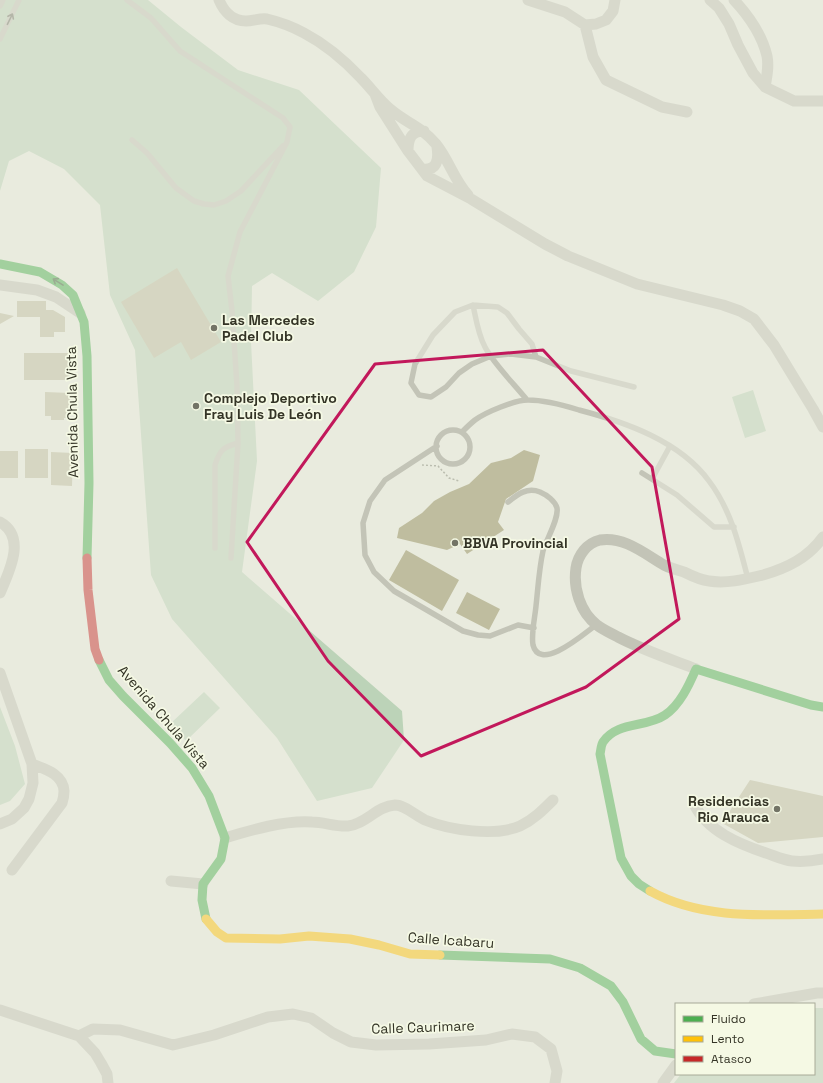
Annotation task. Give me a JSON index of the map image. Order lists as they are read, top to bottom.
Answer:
{
  "streets": {
    "street": ["Avenida Chula Vista", "Calle Icabaru", "Calle Caurimare"]
  },
  "places": [
    "Las Mercedes Padel Club",
    "Complejo Deportivo Fray Luis De León",
    "BBVA Provincial",
    "Residencias Rio Arauca"
  ],
  "legend": ["Fluido", "Lento", "Atasco"]
}
